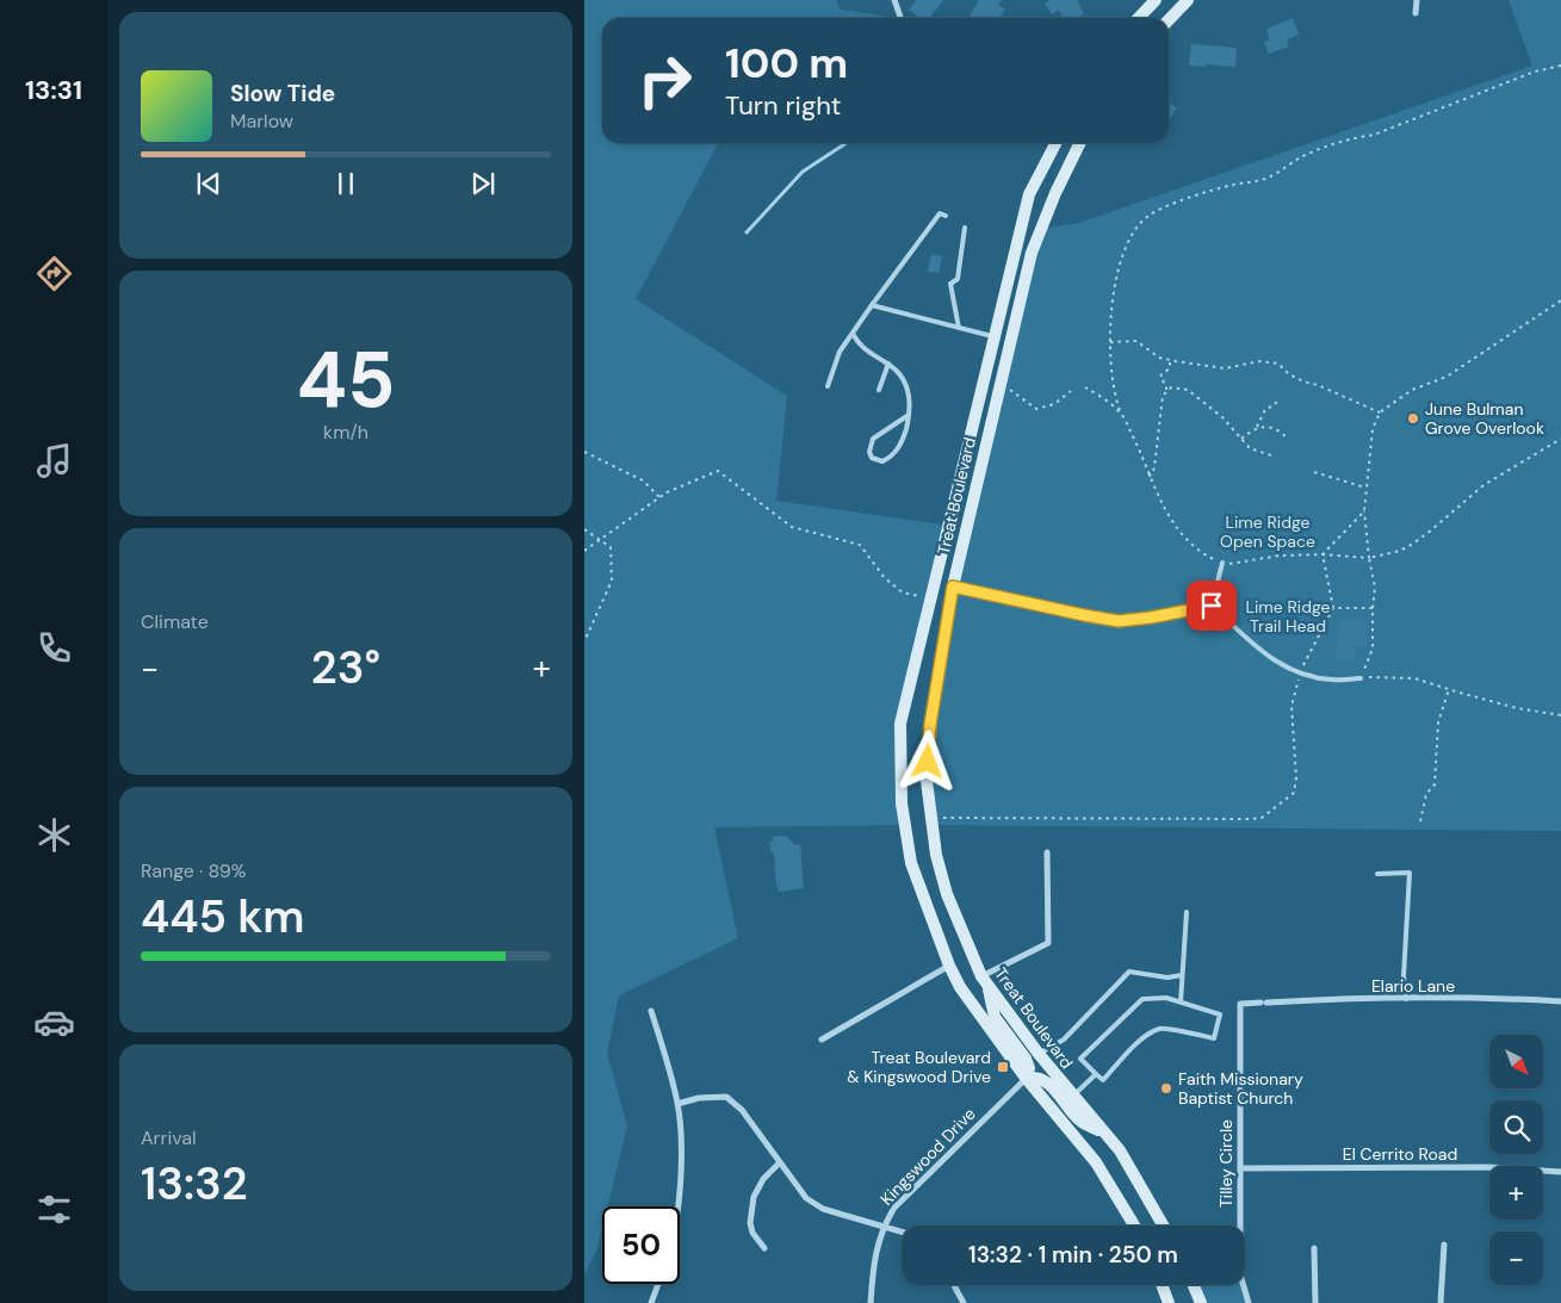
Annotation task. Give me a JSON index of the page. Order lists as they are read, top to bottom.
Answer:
{
  "streets": {
    "main road": ["Treat Boulevard"],
    "street": [
      "Elario Lane",
      "El Cerrito Road",
      "Kingswood Drive",
      "Tilley Circle"
    ]
  },
  "crossings": [
    ["Treat Boulevard", "Kingswood Drive"],
    ["Elario Lane", "Tilley Circle"],
    ["El Cerrito Road", "Tilley Circle"]
  ],
  "parks": ["Lime Ridge Open Space", "Lime Ridge Trail Head"],
  "places": {
    "other": ["June Bulman Grove Overlook", "Faith Missionary Baptist Church"],
    "transit": ["Treat Boulevard & Kingswood Drive"]
  },
  "north": "bottom right",
  "page": {
    "tabs": "13:31",
    "turn": ["100 m", "Turn right"],
    "song": ["Slow Tide", "Marlow"],
    "tile": [
      ["45", "km/h"],
      "Climate",
      ["Range · 89%", "445 km"],
      ["Arrival", "13:32"]
    ],
    "heat": ["−", "23°", "+"],
    "map_buttons": ["+", "−"],
    "limit": "50",
    "trip": "13:32 · 1 min · 250 m"
  }
}
